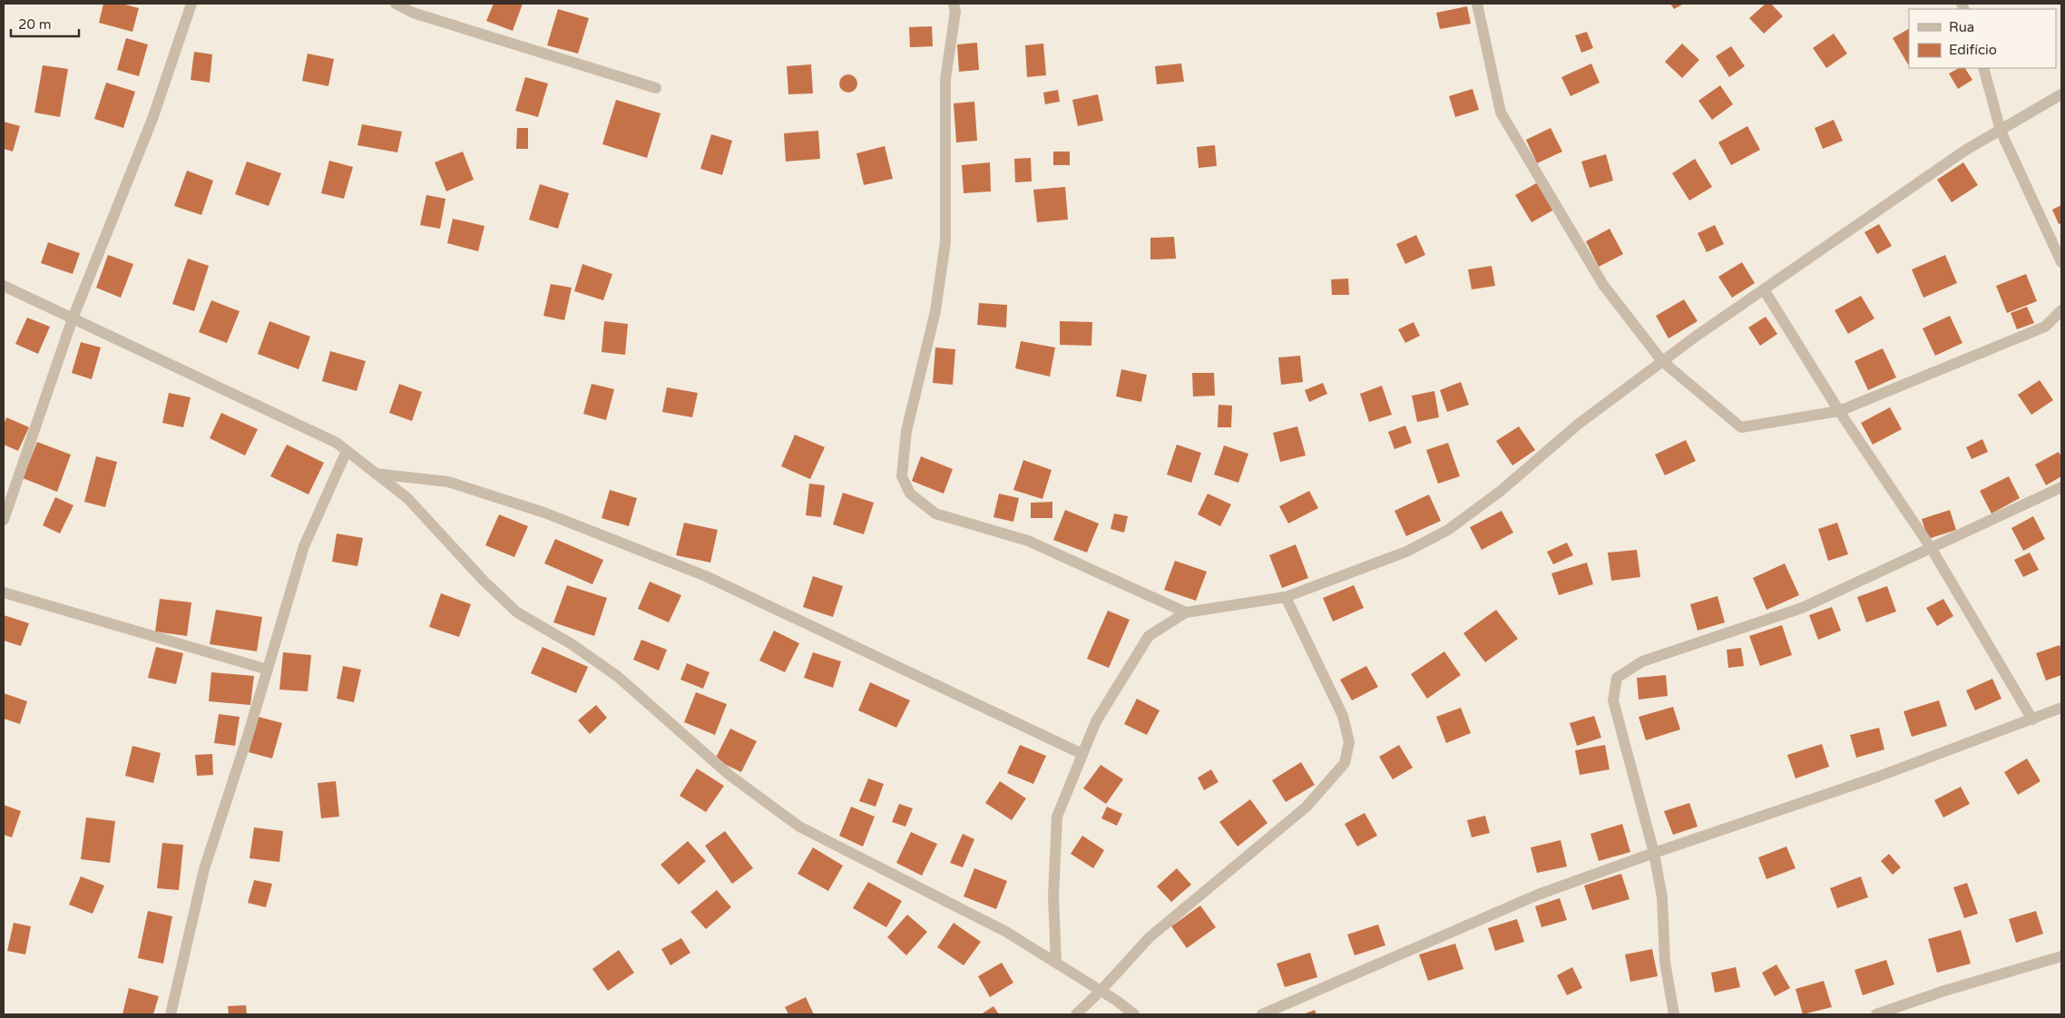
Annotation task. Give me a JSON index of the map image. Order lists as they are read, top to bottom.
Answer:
{
  "legend": ["Rua", "Edifício"],
  "scale_bar": "20 m"
}
